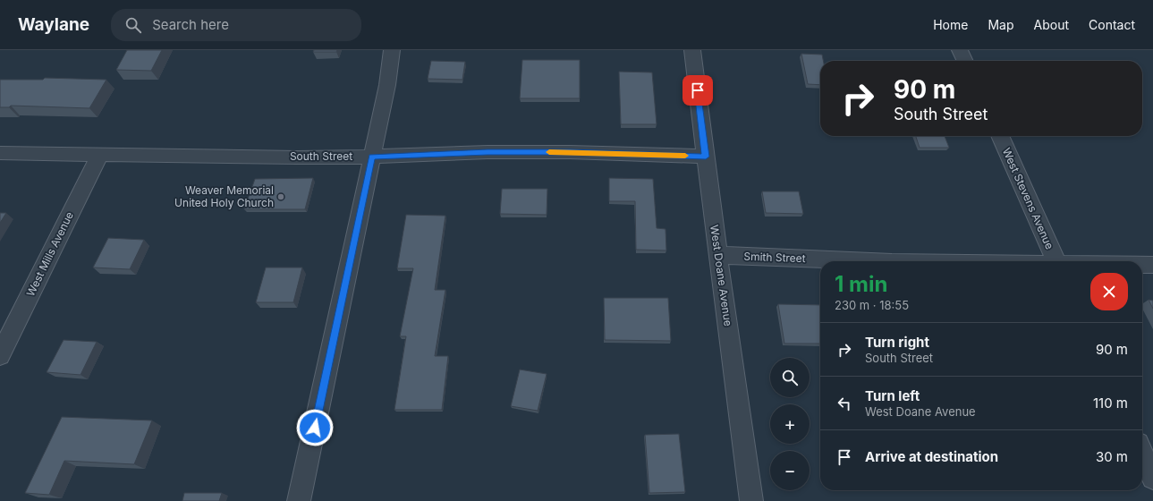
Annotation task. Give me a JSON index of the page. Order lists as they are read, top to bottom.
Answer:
{
  "streets": {
    "street": [
      "South Street",
      "West Stevens Avenue",
      "West Mills Avenue",
      "Smith Street",
      "West Doane Avenue"
    ]
  },
  "crossings": [
    ["South Street", "West Mills Avenue"],
    ["South Street", "West Doane Avenue"],
    ["Smith Street", "West Doane Avenue"]
  ],
  "places": ["Weaver Memorial United Holy Church"],
  "page": {
    "header": "Waylane",
    "search": "Search here",
    "nav": [
      "Home",
      "Map",
      "About",
      "Contact"
    ],
    "turn": ["90 m", "South Street"],
    "heading": ["1 min", "230 m · 18:55"],
    "list": [
      {
        "name": "Turn right",
        "note": "South Street",
        "value": "90 m"
      },
      {
        "name": "Turn left",
        "note": "West Doane Avenue",
        "value": "110 m"
      },
      {
        "name": "Arrive at destination",
        "value": "30 m"
      }
    ],
    "map_buttons": ["+", "−"]
  }
}
